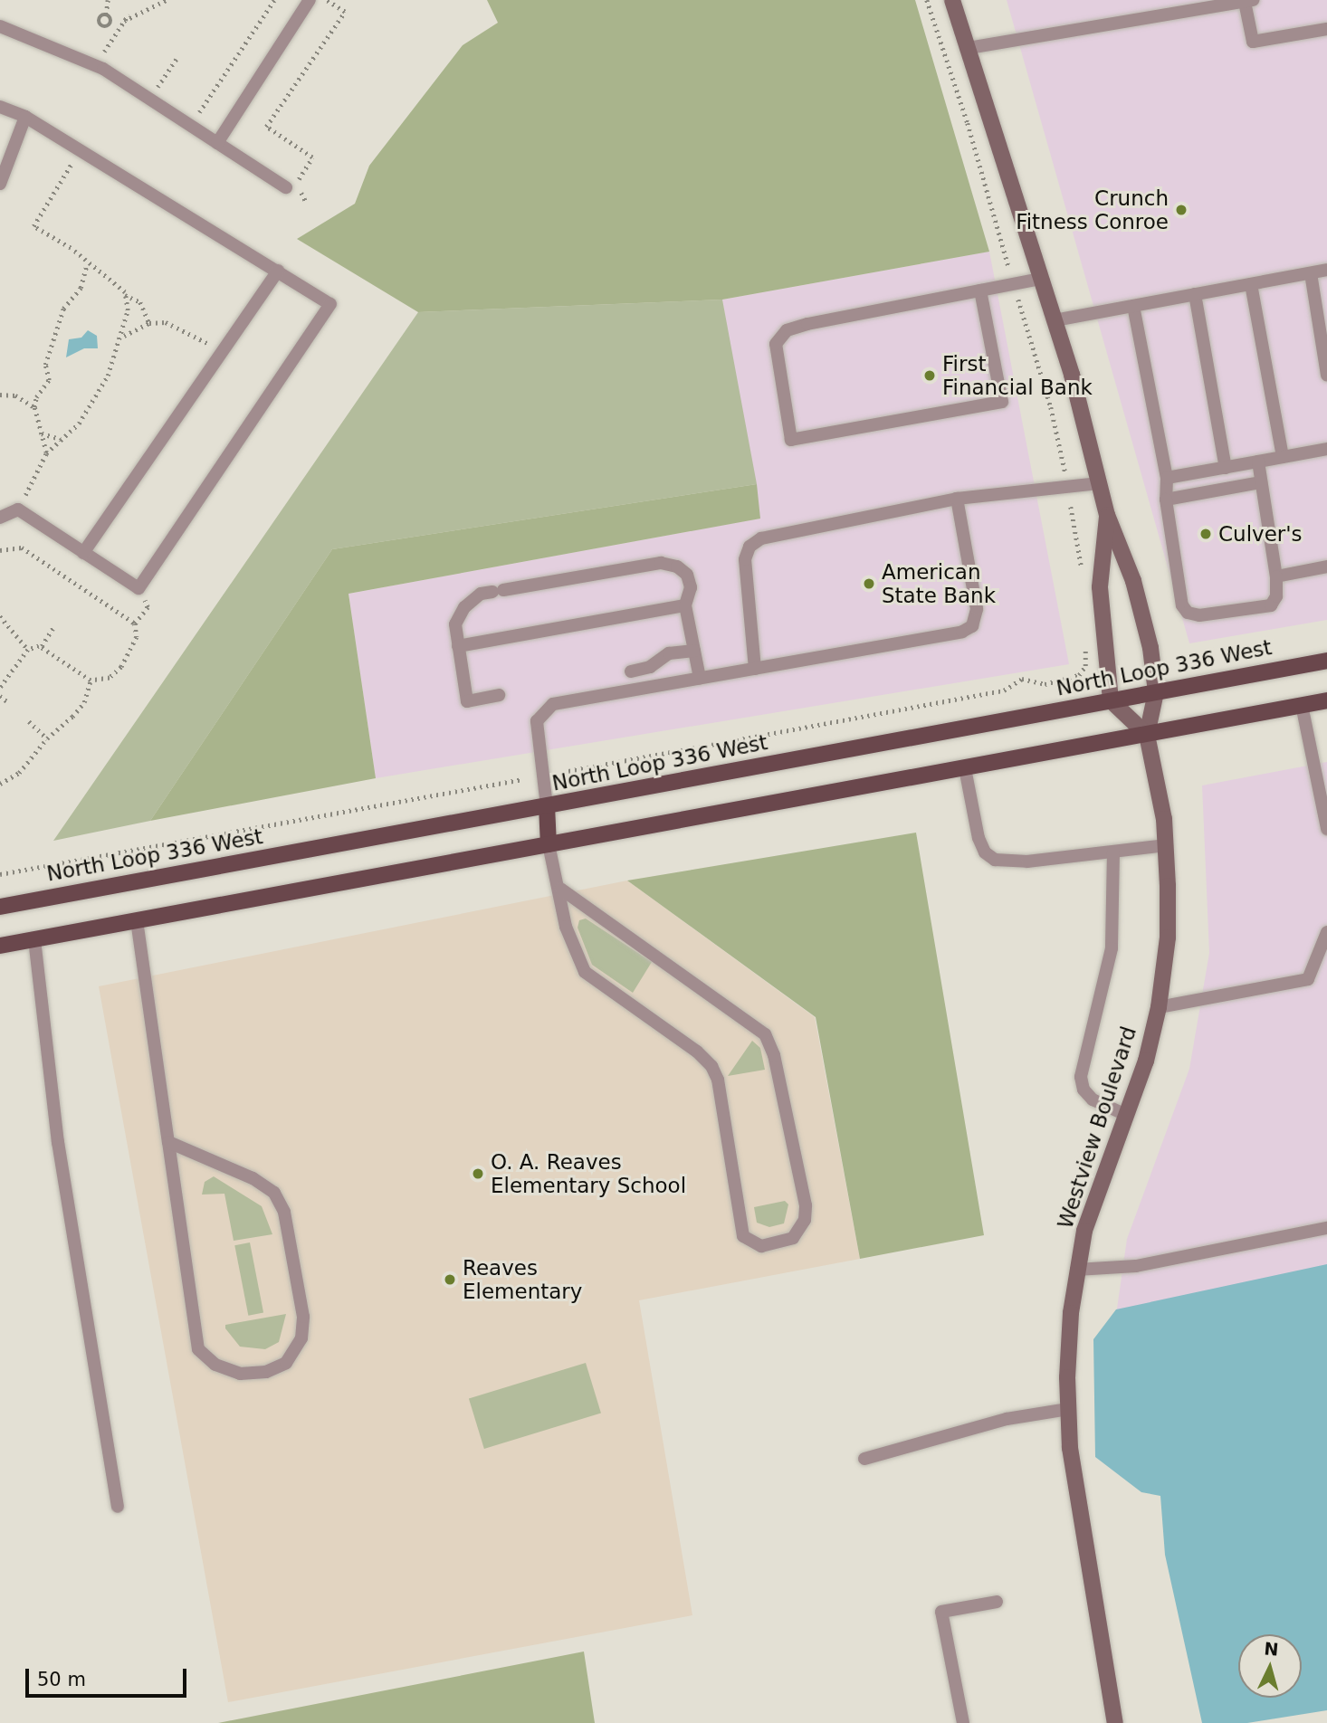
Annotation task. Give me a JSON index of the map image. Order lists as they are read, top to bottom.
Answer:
{
  "streets": {
    "main road": ["North Loop 336 West"],
    "street": ["Westview Boulevard"]
  },
  "crossings": [
    ["North Loop 336 West", "Westview Boulevard"]
  ],
  "places": [
    "Crunch Fitness Conroe",
    "First Financial Bank",
    "Culver's",
    "American State Bank",
    "O. A. Reaves Elementary School",
    "Reaves Elementary"
  ],
  "scale_bar": "50 m",
  "north": "top"
}
